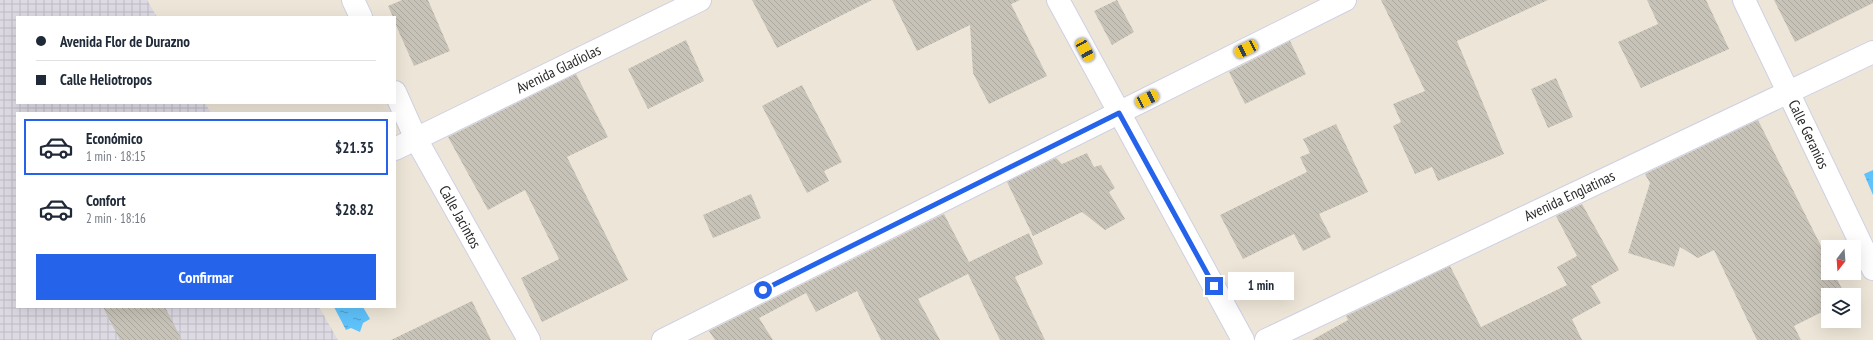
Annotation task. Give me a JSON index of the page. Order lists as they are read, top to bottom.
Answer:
{
  "streets": {
    "street": [
      "Avenida Gladiolas",
      "Calle Geranios",
      "Avenida Englatinas",
      "Calle Jacintos"
    ]
  },
  "crossings": [
    ["Avenida Gladiolas", "Calle Jacintos"],
    ["Calle Geranios", "Avenida Englatinas"]
  ],
  "north": "bottom",
  "page": {
    "banner": ["Avenida Flor de Durazno", "Calle Heliotropos"],
    "list": [
      {
        "name": "Económico",
        "note": "1 min · 18:15",
        "value": "$21.35"
      },
      {
        "name": "Confort",
        "note": "2 min · 18:16",
        "value": "$28.82"
      }
    ],
    "buttons": "Confirmar",
    "bubble": "1 min"
  }
}
